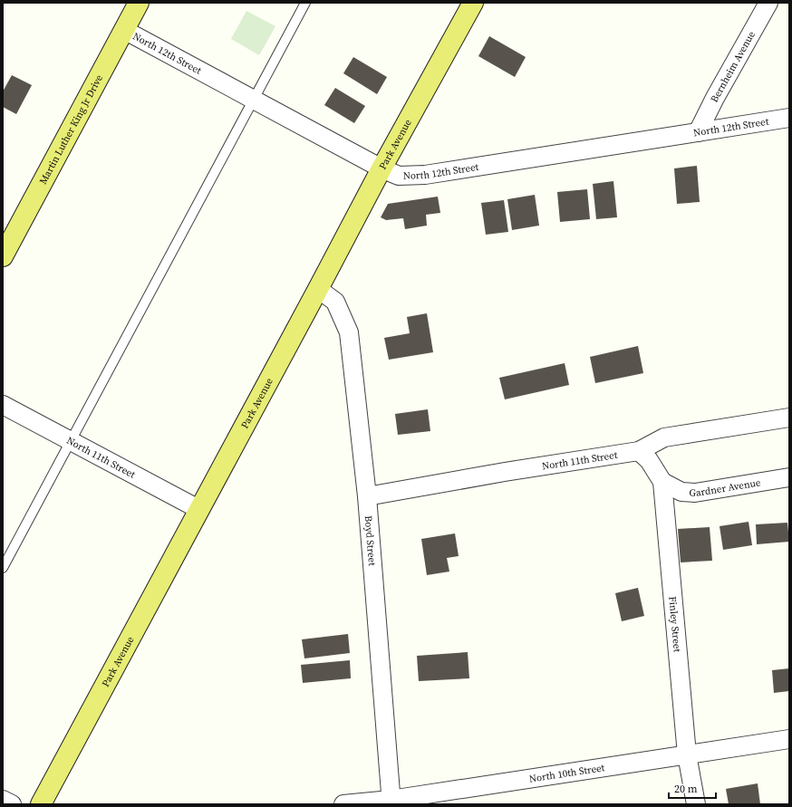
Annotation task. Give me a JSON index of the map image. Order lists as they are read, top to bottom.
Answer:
{
  "streets": {
    "main road": ["Martin Luther King Jr Drive", "Park Avenue"],
    "street": [
      "North 12th Street",
      "Bernheim Avenue",
      "North 11th Street",
      "Gardner Avenue",
      "Boyd Street",
      "Finley Street",
      "North 10th Street"
    ]
  },
  "crossings": [
    ["North 12th Street", "Bernheim Avenue"],
    ["North 12th Street", "Martin Luther King Jr Drive"],
    ["North 12th Street", "Park Avenue"],
    ["Park Avenue", "North 11th Street"],
    ["Park Avenue", "Boyd Street"],
    ["North 11th Street", "Boyd Street"],
    ["North 11th Street", "Finley Street"],
    ["Gardner Avenue", "Finley Street"],
    ["Boyd Street", "North 10th Street"],
    ["Finley Street", "North 10th Street"]
  ],
  "scale_bar": "20 m"
}
